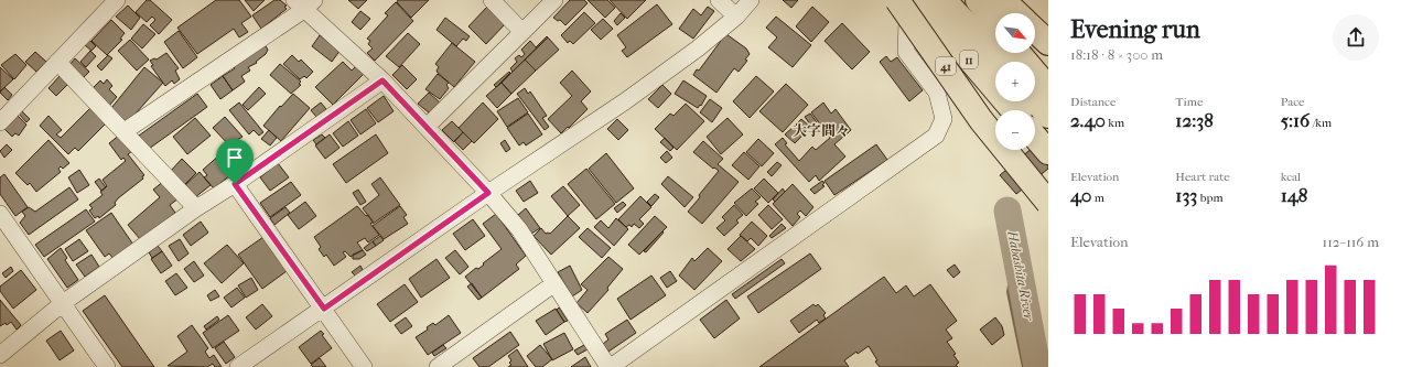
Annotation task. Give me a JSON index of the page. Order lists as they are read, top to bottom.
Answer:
{
  "streets": {
    "highway": ["11", "41"]
  },
  "districts": ["大字間々"],
  "water": ["Habashita River"],
  "north": "bottom right",
  "page": {
    "heading": ["Evening run", "18:18 · 8 × 300 m"],
    "map_buttons": ["+", "−"],
    "stats": [
      ["Distance", "2.40 km"],
      ["Time", "12:38"],
      ["Pace", "5:16 /km"],
      ["Elevation", "40 m"],
      ["Heart rate", "133 bpm"],
      ["kcal", "148"]
    ],
    "chart": ["Elevation", "112–116 m"]
  }
}
